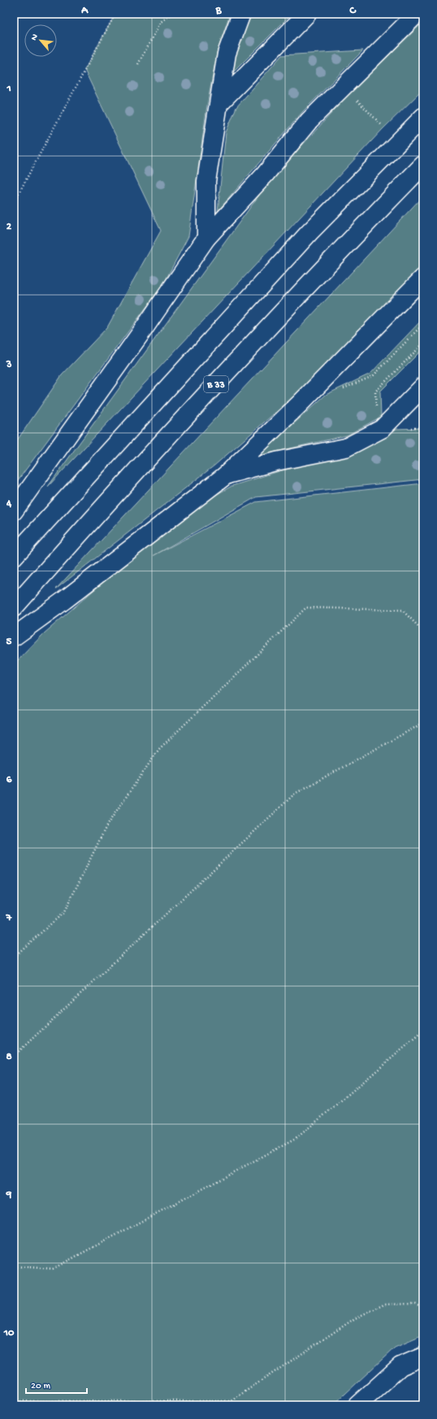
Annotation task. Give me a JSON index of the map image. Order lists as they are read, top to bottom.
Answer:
{
  "streets": {
    "main road": ["B 33"]
  },
  "scale_bar": "20 m",
  "north": "top left",
  "grid": {
    "columns": ["A", "B", "C"],
    "rows": [
      "1",
      "2",
      "3",
      "4",
      "5",
      "6",
      "7",
      "8",
      "9",
      "10"
    ]
  }
}
